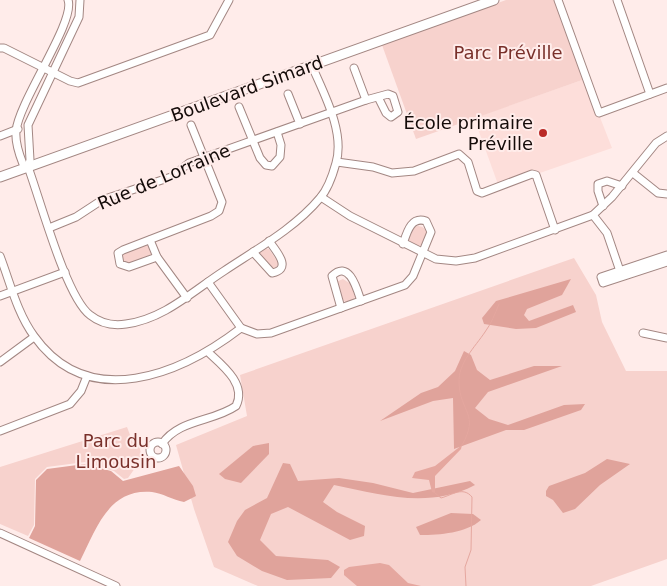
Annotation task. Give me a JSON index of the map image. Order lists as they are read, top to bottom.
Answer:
{
  "streets": {
    "main road": ["Boulevard Simard"],
    "street": ["Rue de Lorraine"]
  },
  "parks": ["Parc Préville", "Parc du Limousin"],
  "places": ["École primaire Préville"]
}
